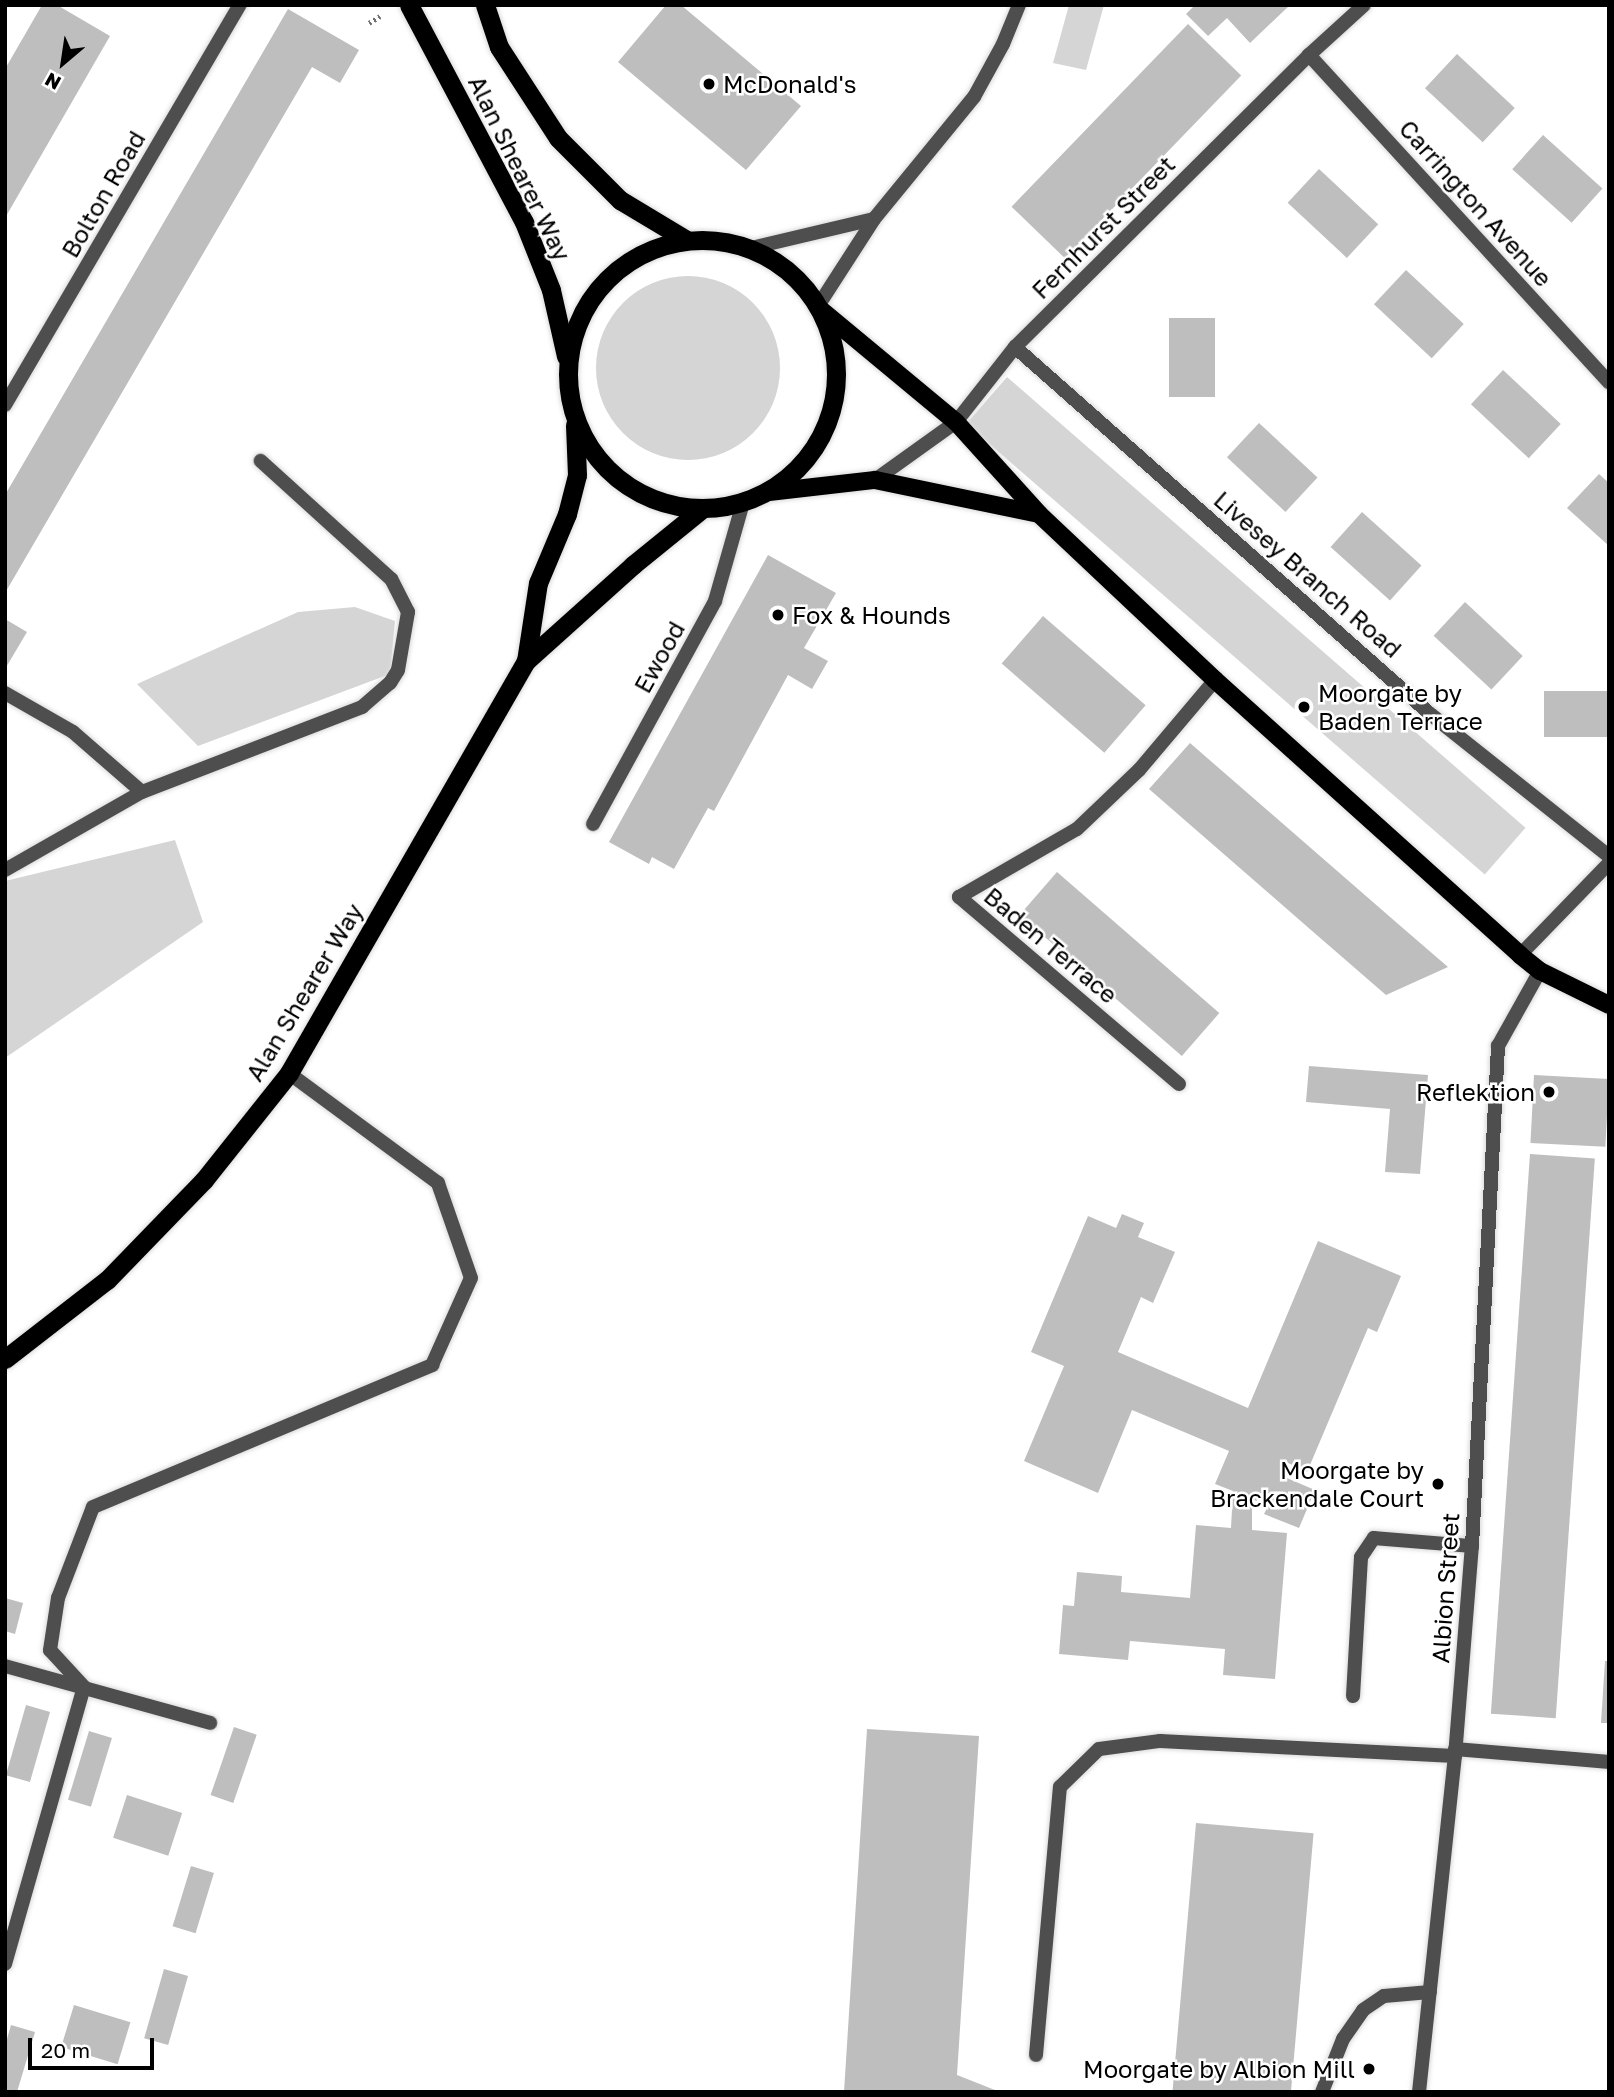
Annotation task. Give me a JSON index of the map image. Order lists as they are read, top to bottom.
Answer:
{
  "streets": {
    "highway": ["Alan Shearer Way"],
    "street": [
      "Bolton Road",
      "Carrington Avenue",
      "Fernhurst Street",
      "Livesey Branch Road",
      "Ewood",
      "Baden Terrace",
      "Albion Street"
    ]
  },
  "crossings": [
    ["Carrington Avenue", "Fernhurst Street"],
    ["Fernhurst Street", "Livesey Branch Road"]
  ],
  "places": [
    "McDonald's",
    "Fox & Hounds",
    "Moorgate by Baden Terrace",
    "Reflektion",
    "Moorgate by Brackendale Court",
    "Moorgate by Albion Mill"
  ],
  "scale_bar": "20 m",
  "north": "bottom left"
}
